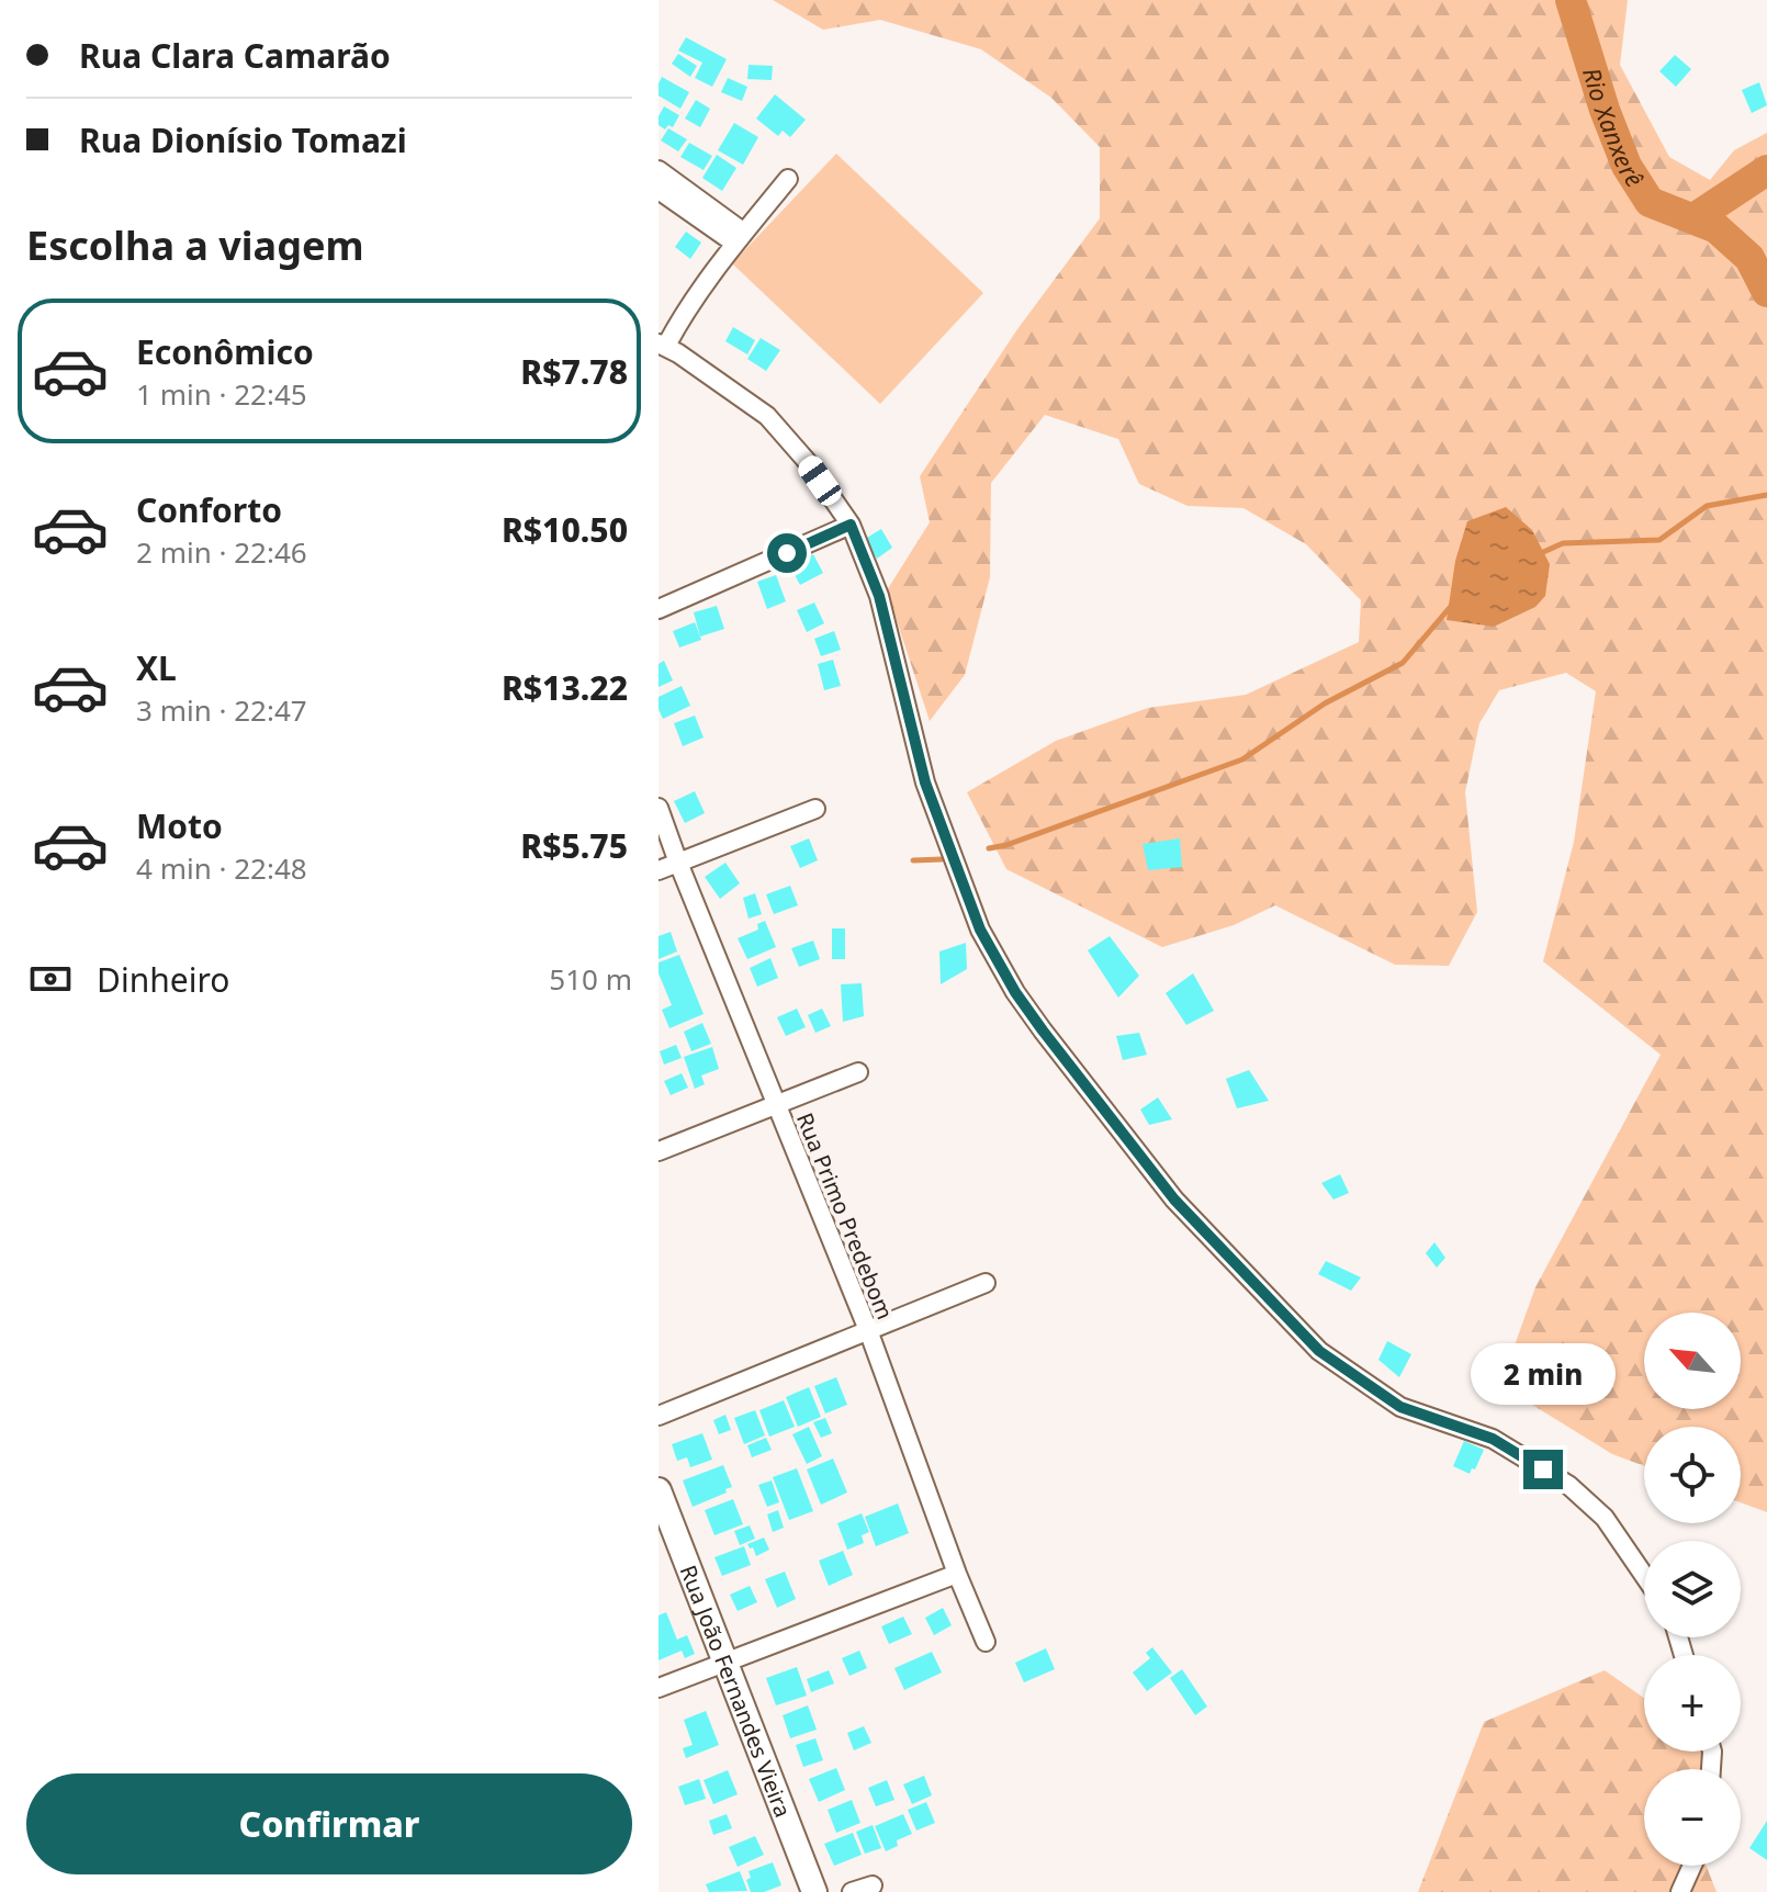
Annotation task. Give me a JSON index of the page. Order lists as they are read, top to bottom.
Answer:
{
  "streets": {
    "street": ["Rua Primo Predebom", "Rua João Fernandes Vieira"]
  },
  "water": ["Rio Xanxerê"],
  "north": "top left",
  "page": {
    "banner": ["Rua Clara Camarão", "Rua Dionísio Tomazi"],
    "heading": "Escolha a viagem",
    "list": [
      {
        "name": "Econômico",
        "note": "1 min · 22:45",
        "value": "R$7.78"
      },
      {
        "name": "Conforto",
        "note": "2 min · 22:46",
        "value": "R$10.50"
      },
      {
        "name": "XL",
        "note": "3 min · 22:47",
        "value": "R$13.22"
      },
      {
        "name": "Moto",
        "note": "4 min · 22:48",
        "value": "R$5.75"
      }
    ],
    "pay": ["Dinheiro", "510 m"],
    "map_buttons": ["+", "−"],
    "bubble": "2 min",
    "buttons": "Confirmar"
  }
}
